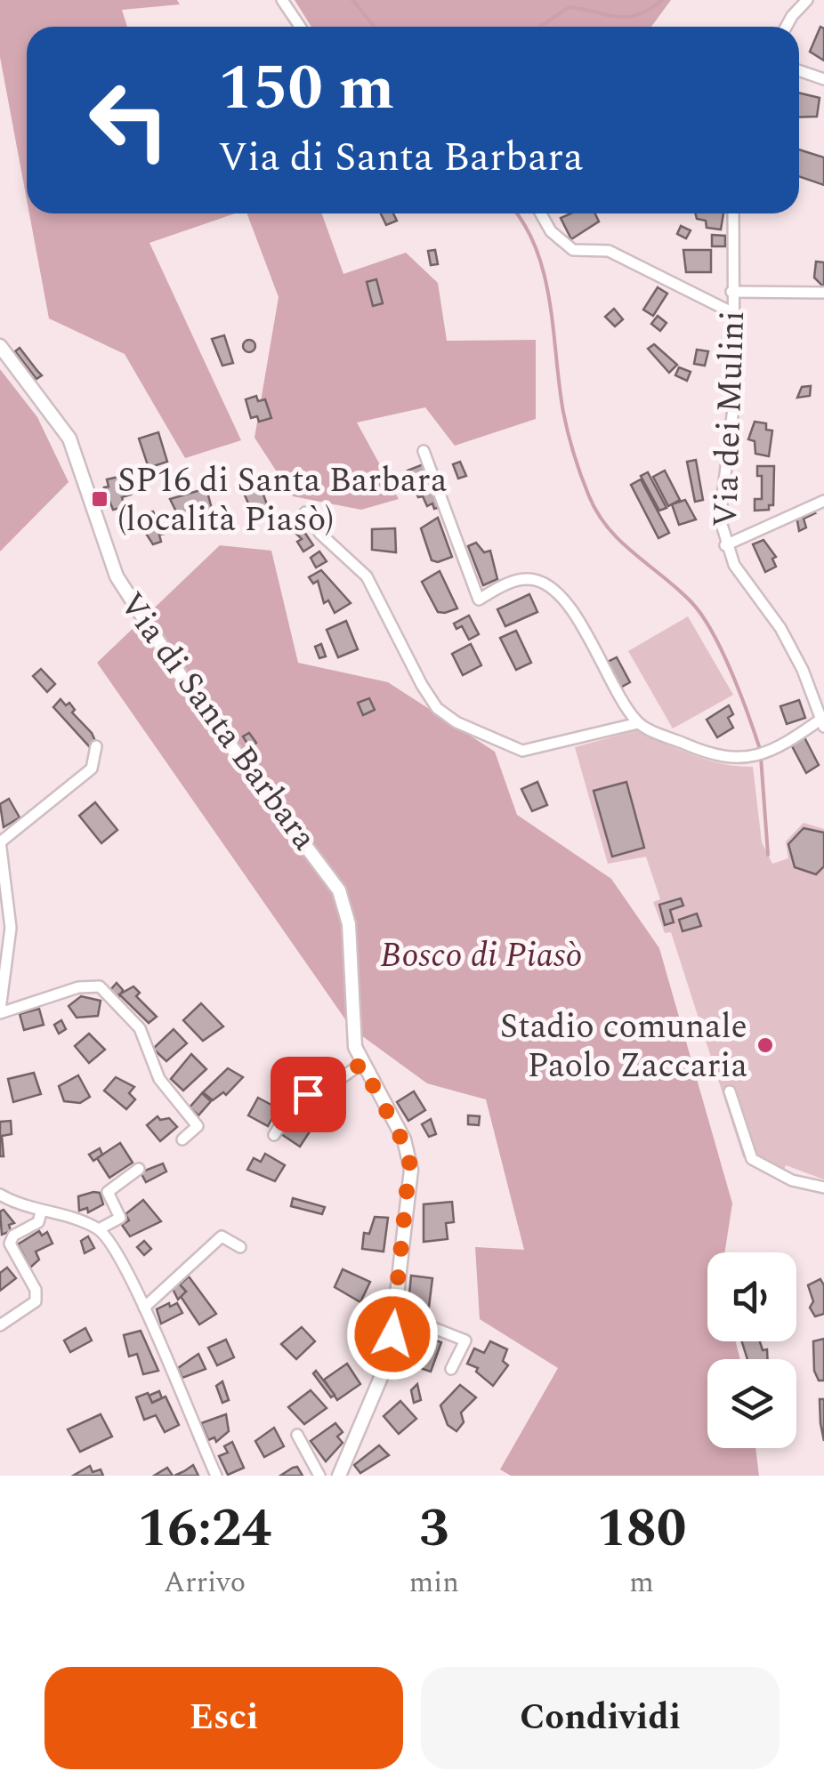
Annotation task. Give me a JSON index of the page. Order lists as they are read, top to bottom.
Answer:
{
  "streets": {
    "street": ["Via dei Mulini", "Via di Santa Barbara"]
  },
  "parks": ["Bosco di Piasò"],
  "places": {
    "transit": ["SP16 di Santa Barbara (località Piasò)"],
    "other": ["Stadio comunale Paolo Zaccaria"]
  },
  "page": {
    "turn": ["150 m", "Via di Santa Barbara"],
    "eta": [
      "16:24",
      "Arrivo",
      "3",
      "min",
      "180",
      "m"
    ],
    "buttons": ["Esci", "Condividi"]
  }
}
